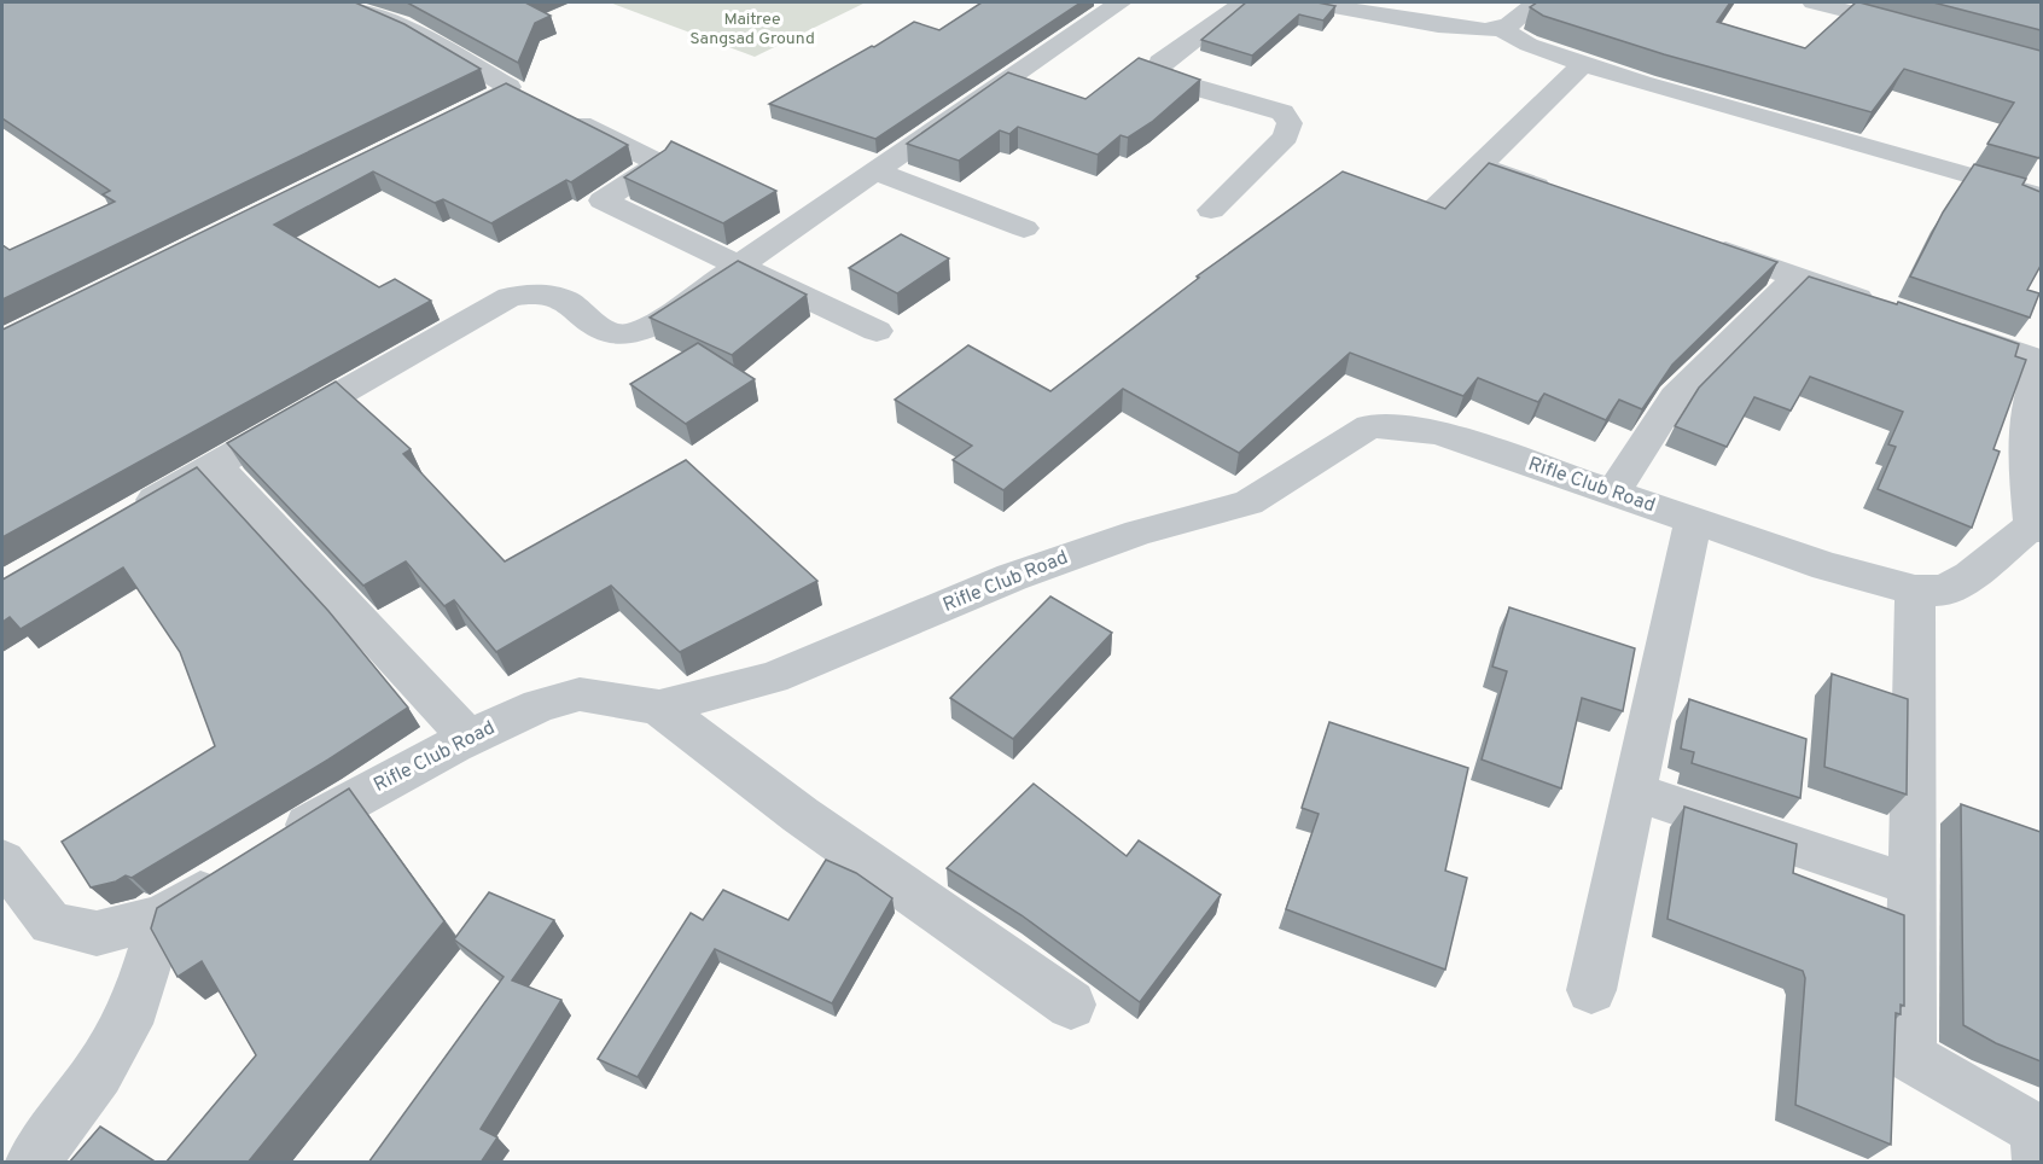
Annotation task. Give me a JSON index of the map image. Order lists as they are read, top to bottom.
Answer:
{
  "streets": {
    "street": ["Rifle Club Road"]
  },
  "parks": ["Maitree Sangsad Ground"]
}
